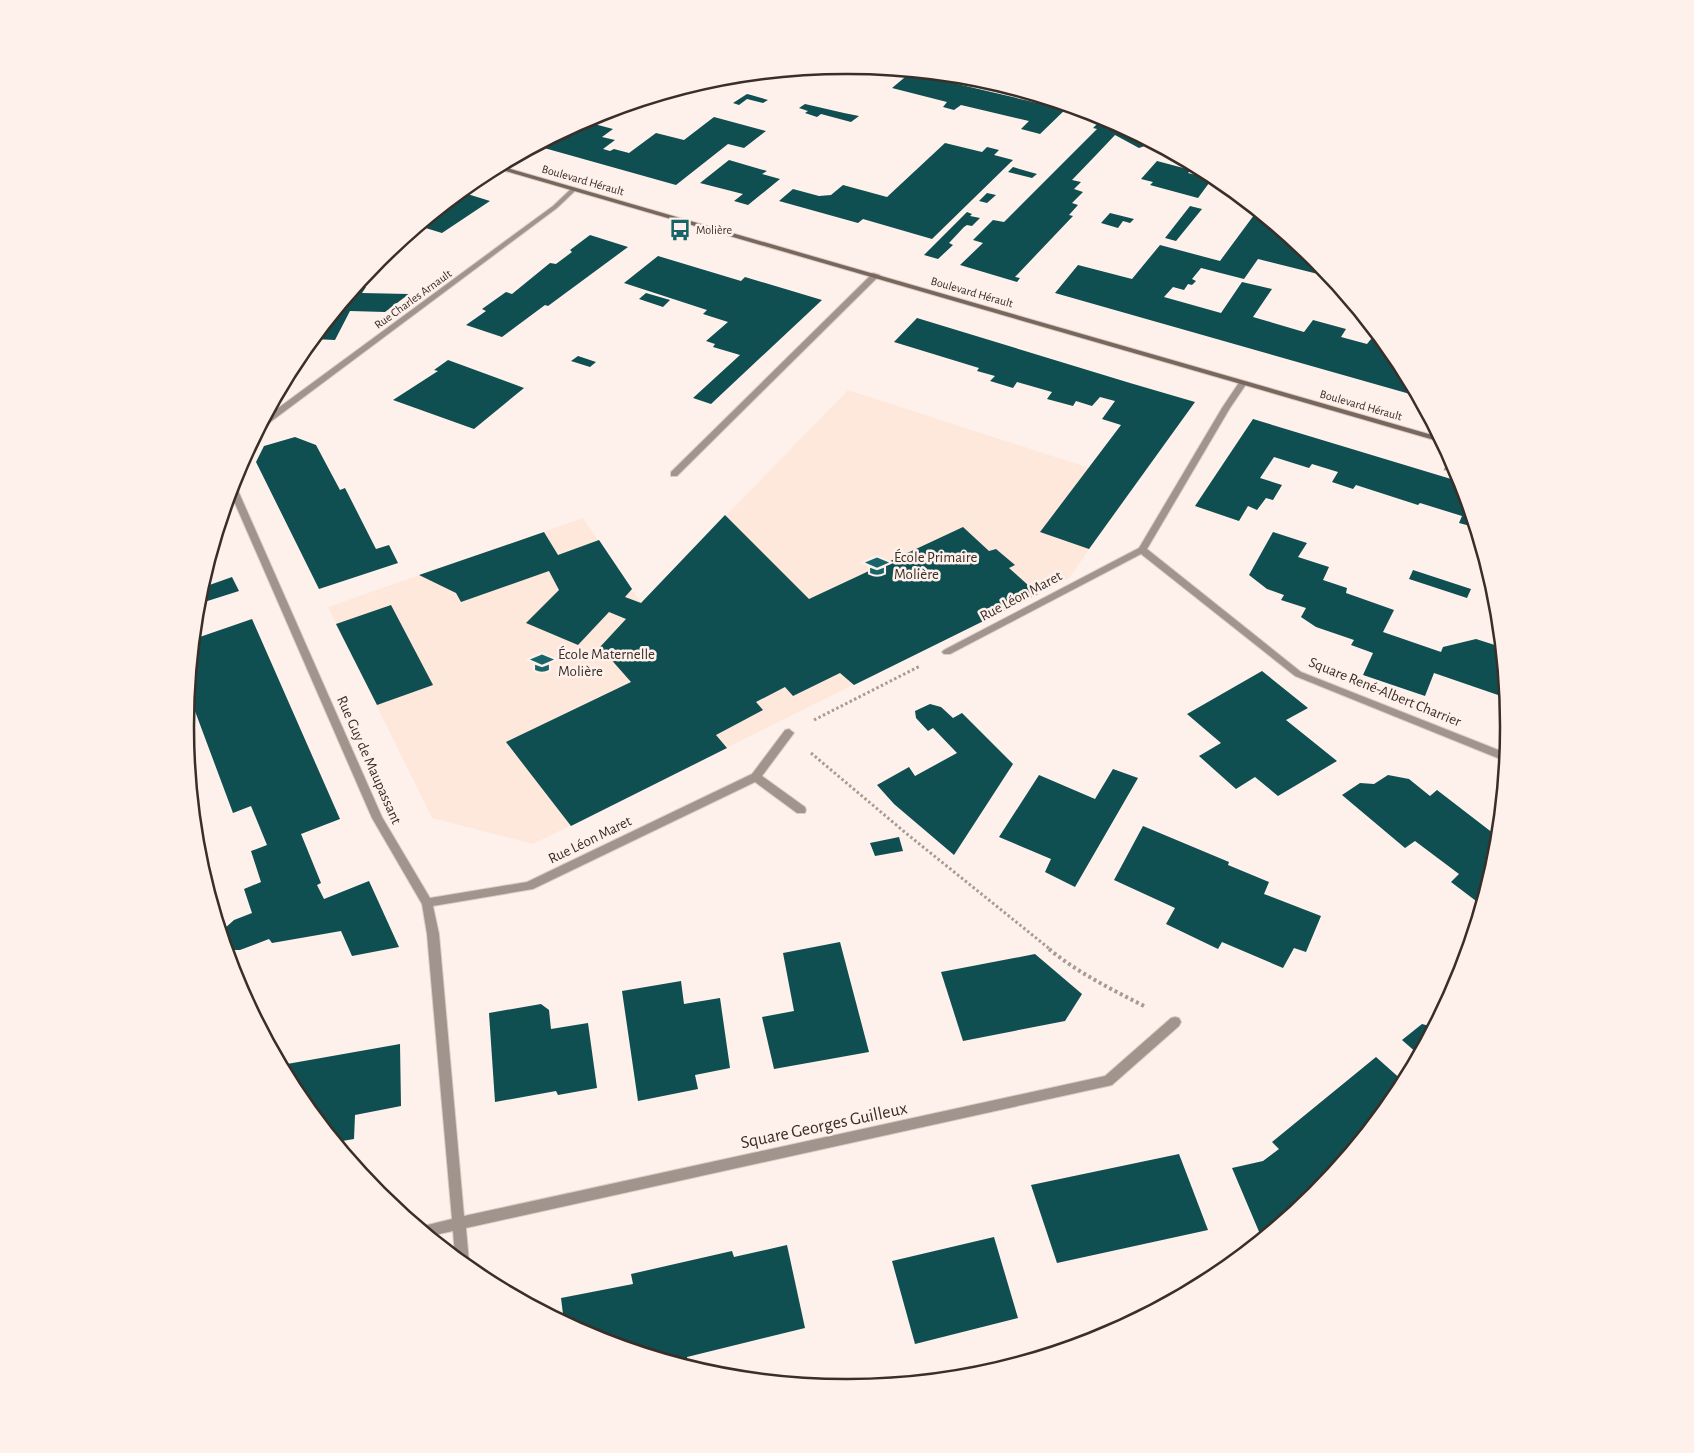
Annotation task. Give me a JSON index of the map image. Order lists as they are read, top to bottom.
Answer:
{
  "streets": {
    "main road": ["Boulevard Hérault"],
    "street": [
      "Rue Charles Arnault",
      "Rue Léon Maret",
      "Square René-Albert Charrier",
      "Rue Guy de Maupassant",
      "Square Georges Guilleux"
    ]
  },
  "crossings": [
    ["Boulevard Hérault", "Rue Charles Arnault"],
    ["Rue Léon Maret", "Square René-Albert Charrier"],
    ["Rue Léon Maret", "Rue Guy de Maupassant"],
    ["Rue Guy de Maupassant", "Square Georges Guilleux"]
  ],
  "places": {
    "bus stop": ["Molière"],
    "school or university": ["École Primaire Molière", "École Maternelle Molière"]
  }
}
